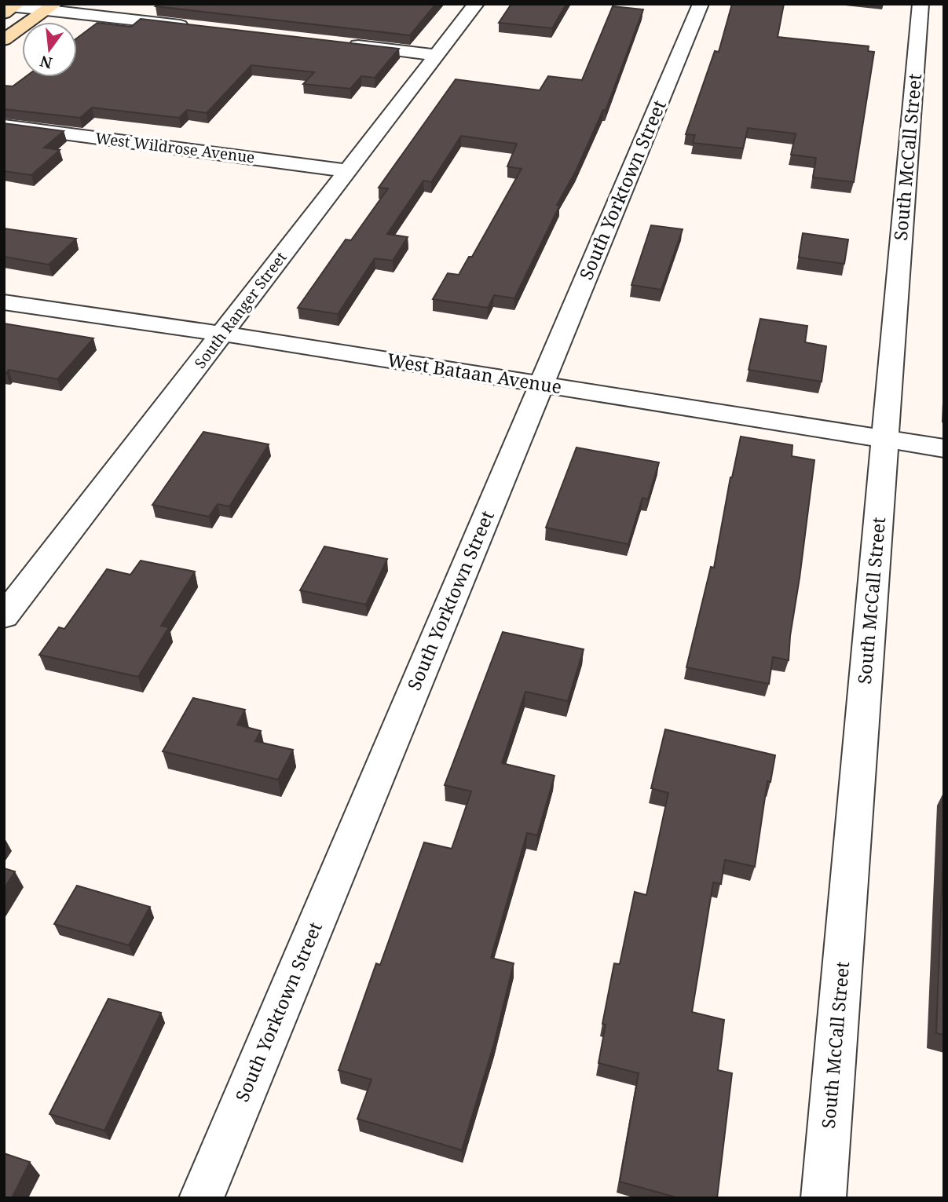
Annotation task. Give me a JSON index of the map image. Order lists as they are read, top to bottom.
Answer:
{
  "streets": {
    "street": [
      "West Wildrose Avenue",
      "South McCall Street",
      "South Yorktown Street",
      "South Ranger Street",
      "West Bataan Avenue"
    ]
  },
  "crossings": [
    ["West Wildrose Avenue", "South Ranger Street"],
    ["South McCall Street", "West Bataan Avenue"],
    ["South Yorktown Street", "West Bataan Avenue"],
    ["South Ranger Street", "West Bataan Avenue"]
  ],
  "north": "bottom"
}
